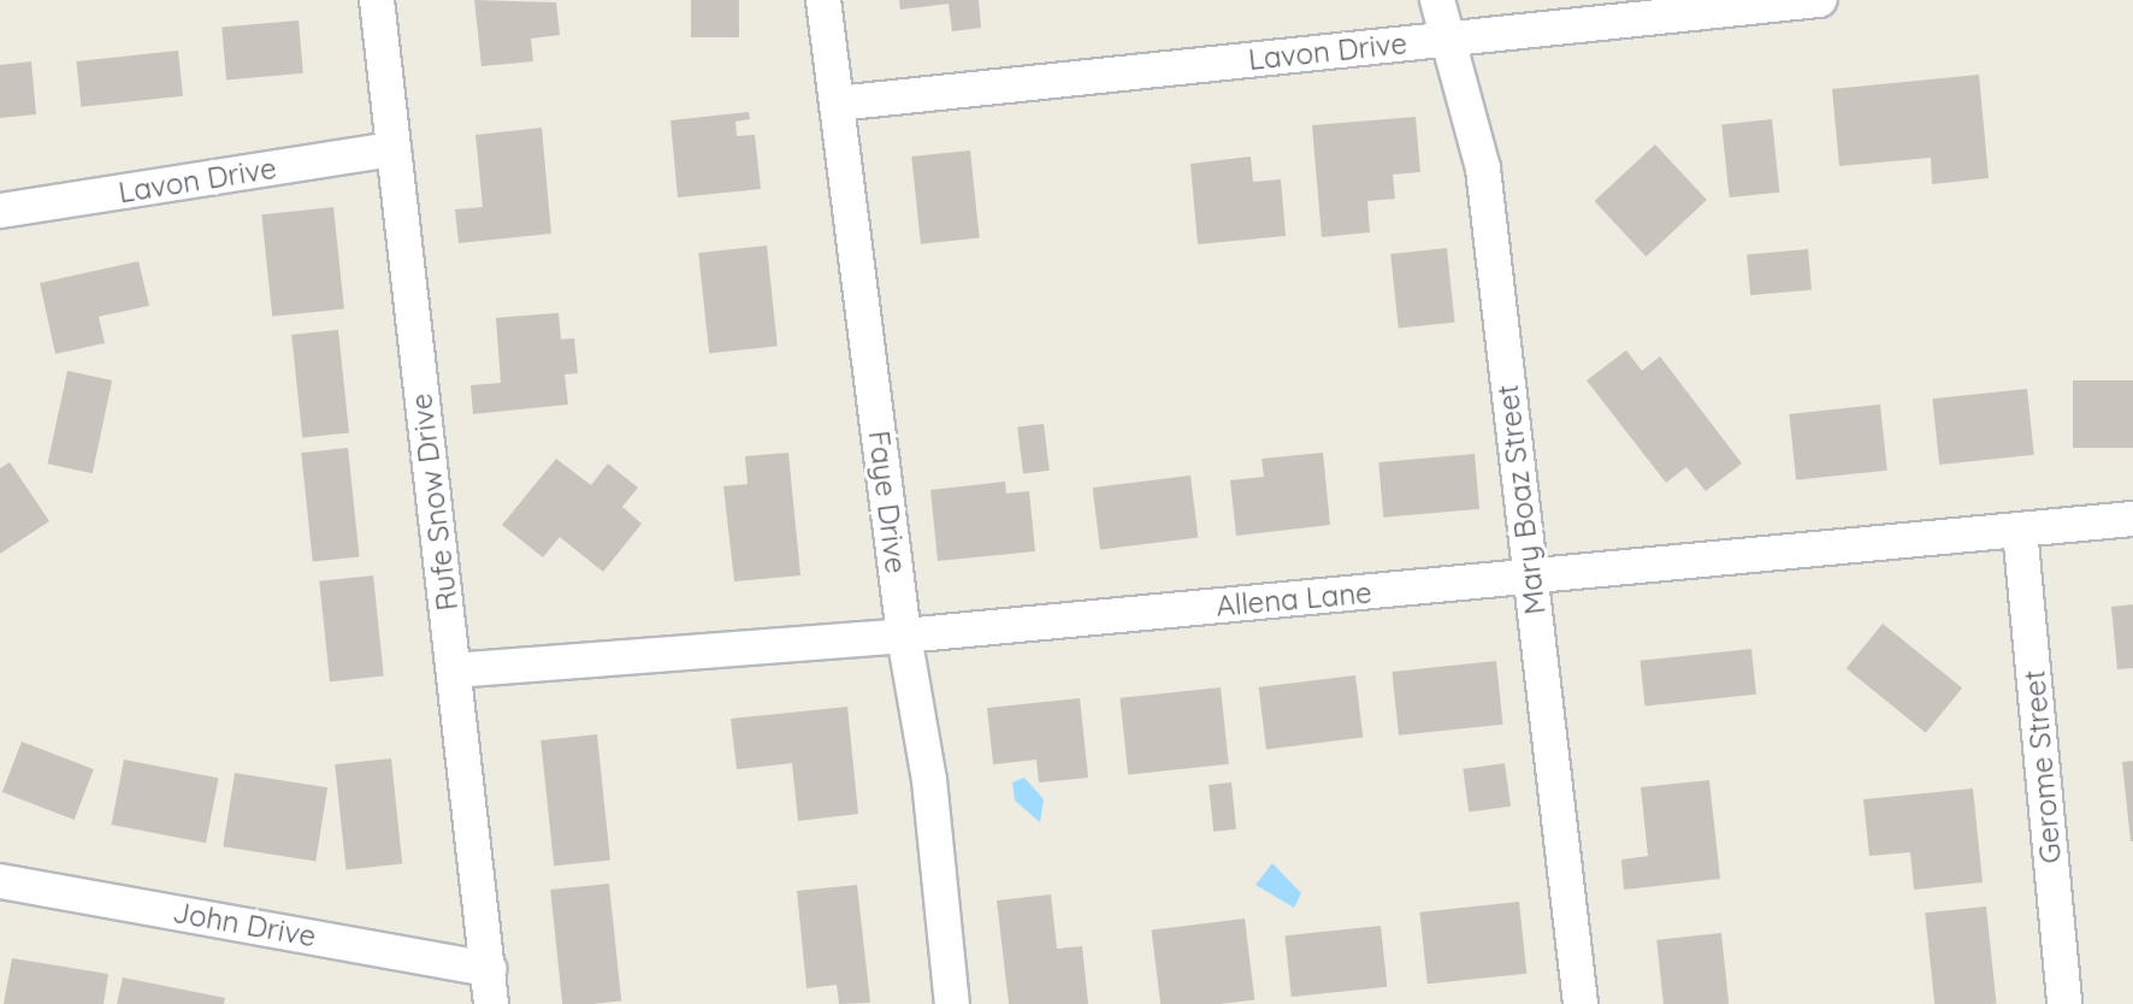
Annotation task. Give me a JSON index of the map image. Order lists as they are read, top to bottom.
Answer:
{
  "streets": {
    "street": [
      "Lavon Drive",
      "Mary Boaz Street",
      "Rufe Snow Drive",
      "Faye Drive",
      "Allena Lane",
      "Gerome Street",
      "John Drive"
    ]
  },
  "crossings": [
    ["Lavon Drive", "Mary Boaz Street"],
    ["Lavon Drive", "Rufe Snow Drive"],
    ["Lavon Drive", "Faye Drive"],
    ["Mary Boaz Street", "Allena Lane"],
    ["Rufe Snow Drive", "Allena Lane"],
    ["Rufe Snow Drive", "John Drive"],
    ["Faye Drive", "Allena Lane"],
    ["Allena Lane", "Gerome Street"]
  ]
}
